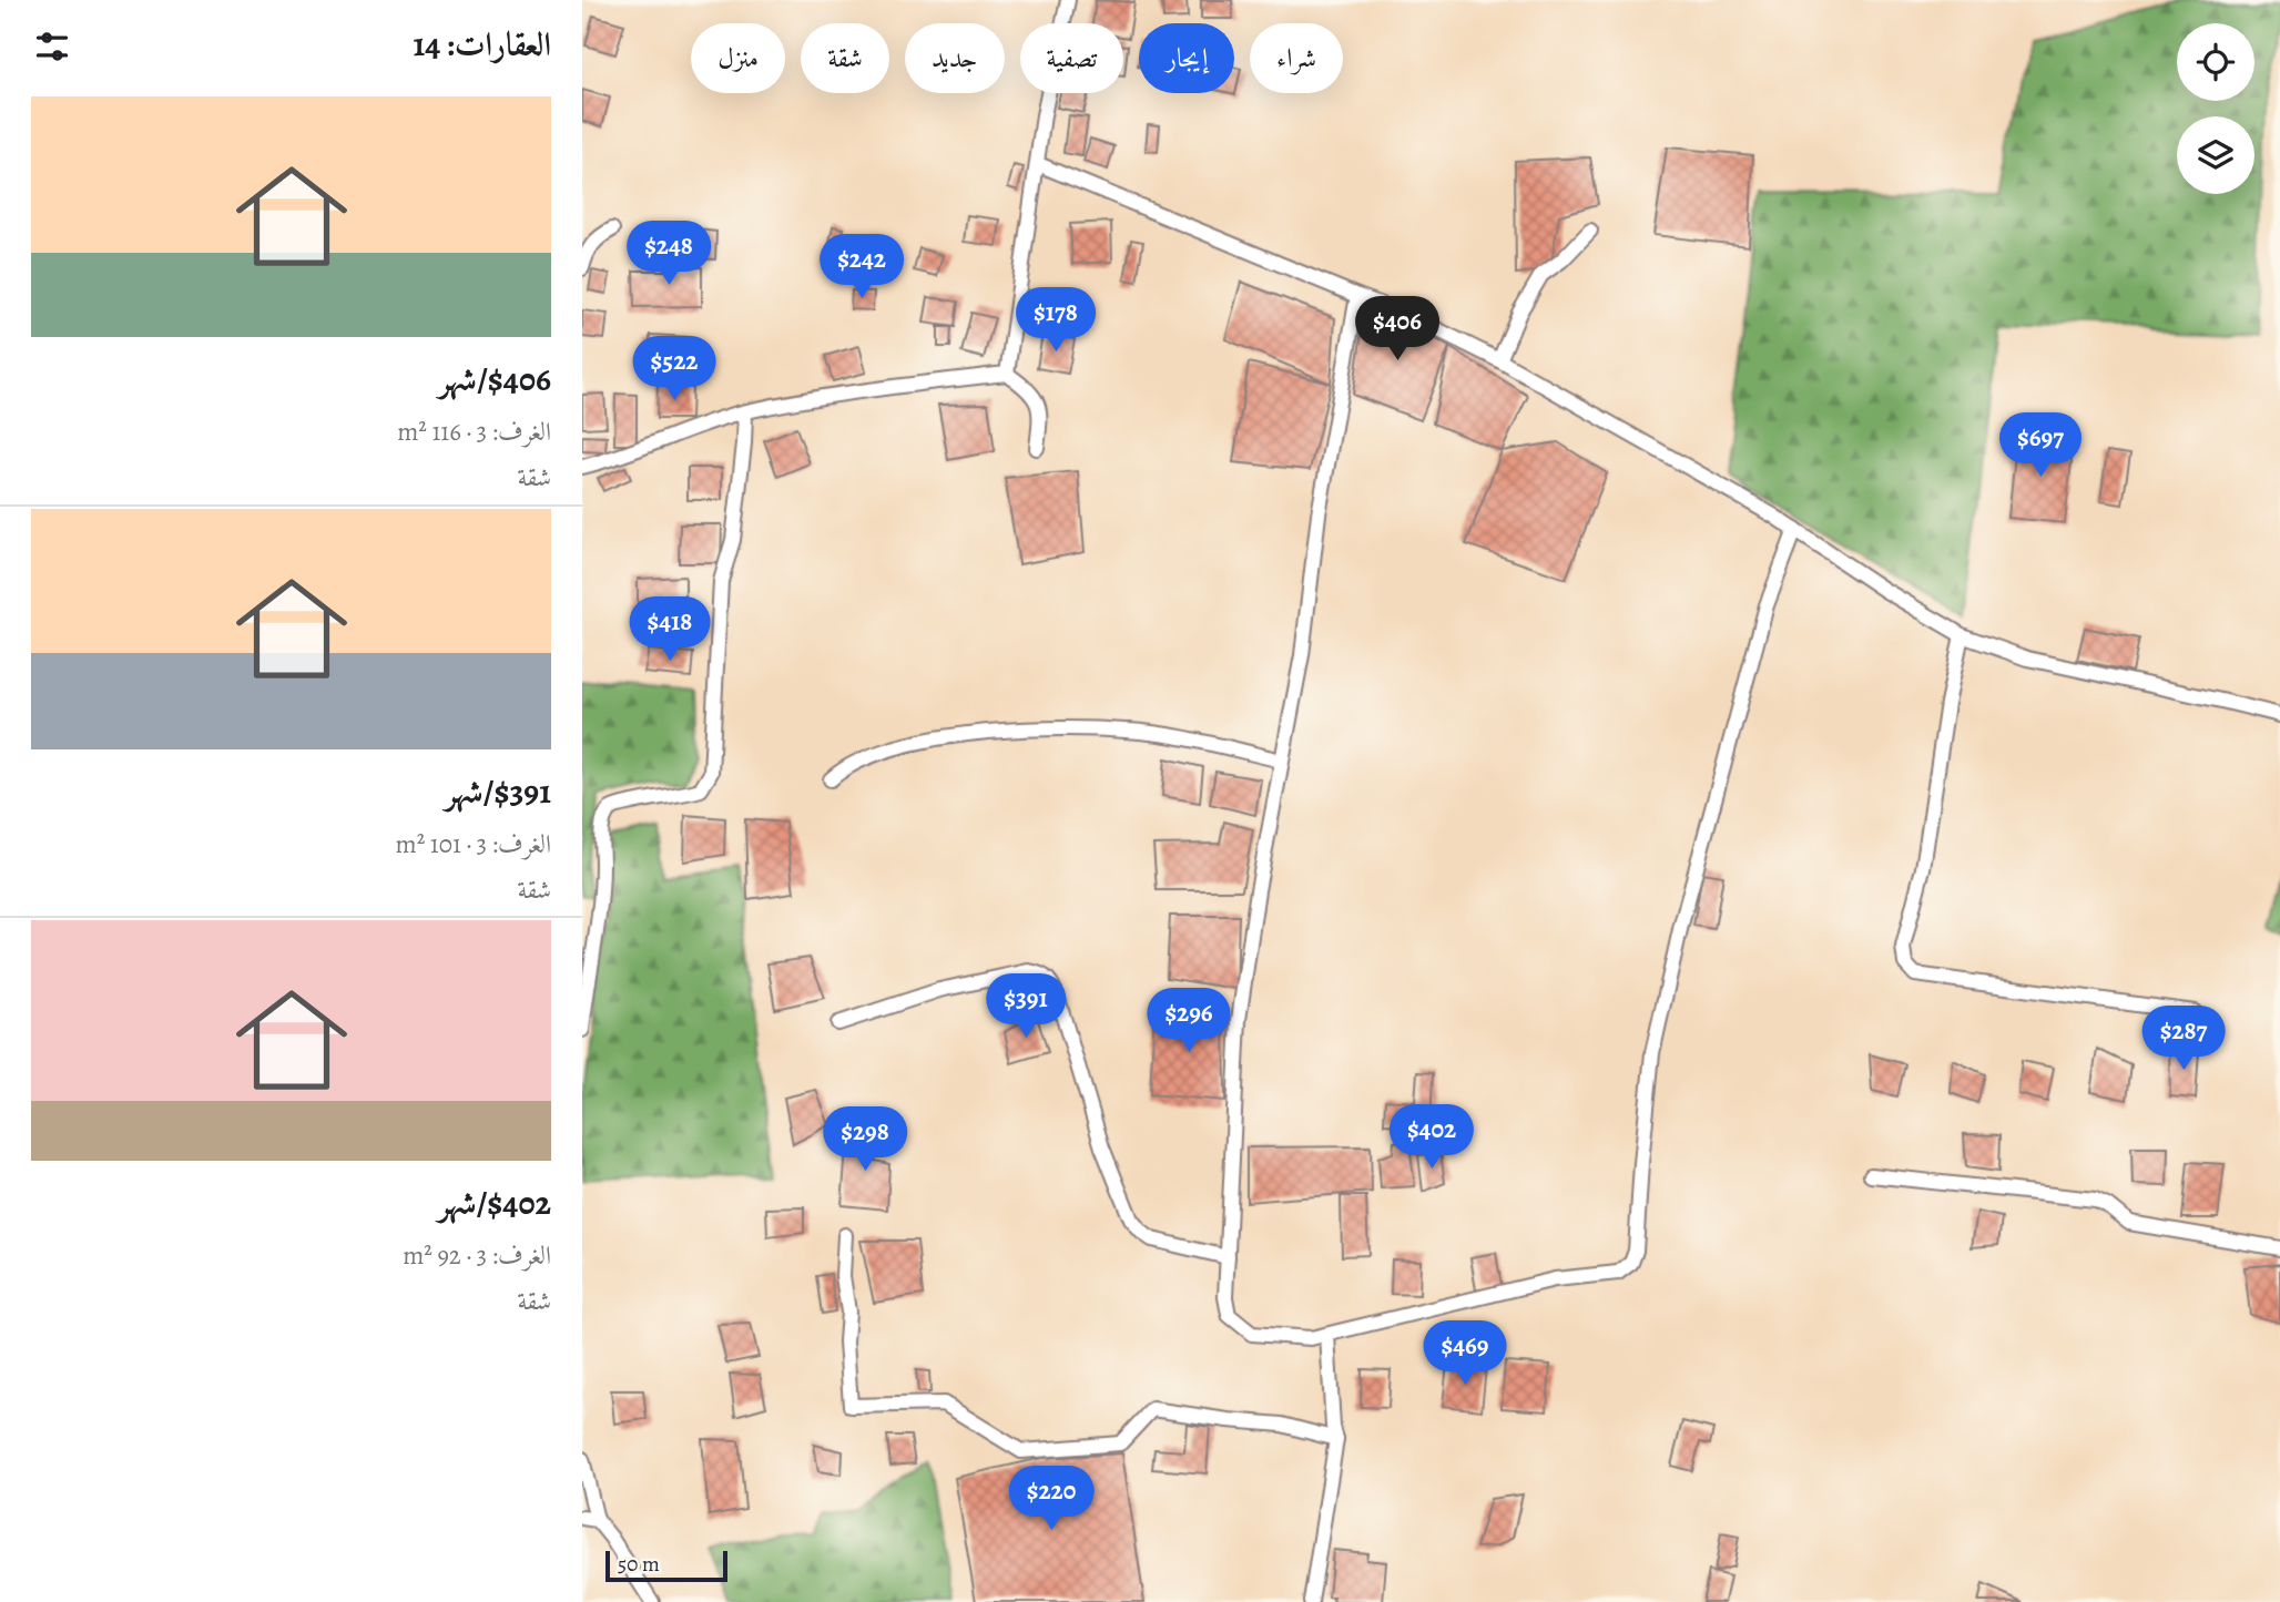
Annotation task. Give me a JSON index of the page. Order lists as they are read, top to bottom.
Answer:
{
  "scale_bar": "50 m",
  "page": {
    "heading": "العقارات: 14",
    "chip": [
      "شراء",
      "إيجار",
      "تصفية",
      "جديد",
      "شقة",
      "منزل"
    ],
    "list": [
      {
        "name": "$406/شهر",
        "note": "الغرف: 3 · 116 m² · شقة"
      },
      {
        "name": "$391/شهر",
        "note": "الغرف: 3 · 101 m² · شقة"
      },
      {
        "name": "$402/شهر",
        "note": "الغرف: 3 · 92 m² · شقة"
      }
    ],
    "price": [
      "$248",
      "$242",
      "$178",
      "$406",
      "$522",
      "$697",
      "$418",
      "$391",
      "$296",
      "$287",
      "$402",
      "$298",
      "$469",
      "$220"
    ],
    "scale": "50 m"
  }
}
